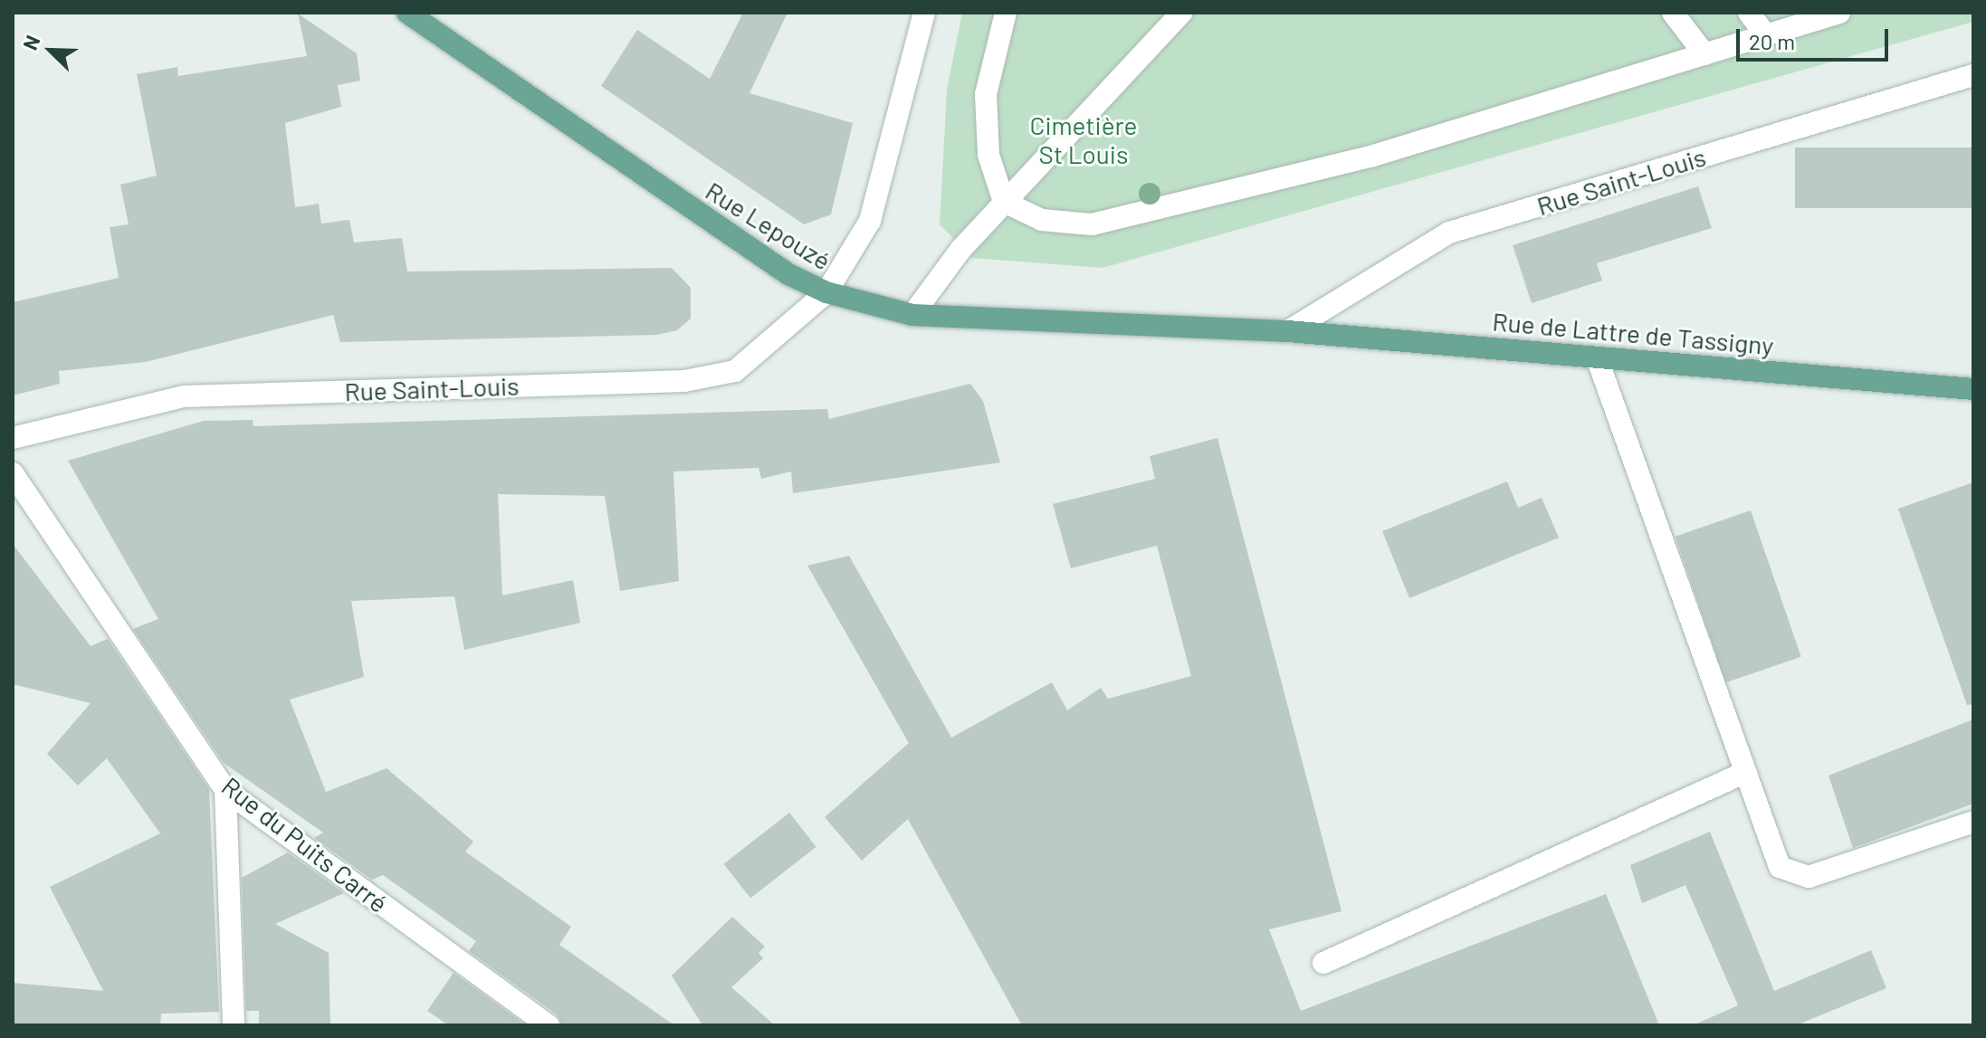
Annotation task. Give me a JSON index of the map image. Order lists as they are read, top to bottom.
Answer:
{
  "streets": {
    "main road": ["Rue Lepouzé", "Rue de Lattre de Tassigny"],
    "street": ["Rue Saint-Louis", "Rue du Puits Carré"]
  },
  "crossings": [
    ["Rue Saint-Louis", "Rue Lepouzé"],
    ["Rue Saint-Louis", "Rue de Lattre de Tassigny"],
    ["Rue Lepouzé", "Rue de Lattre de Tassigny"]
  ],
  "parks": ["Cimetière St Louis"],
  "scale_bar": "20 m",
  "north": "top left"
}
